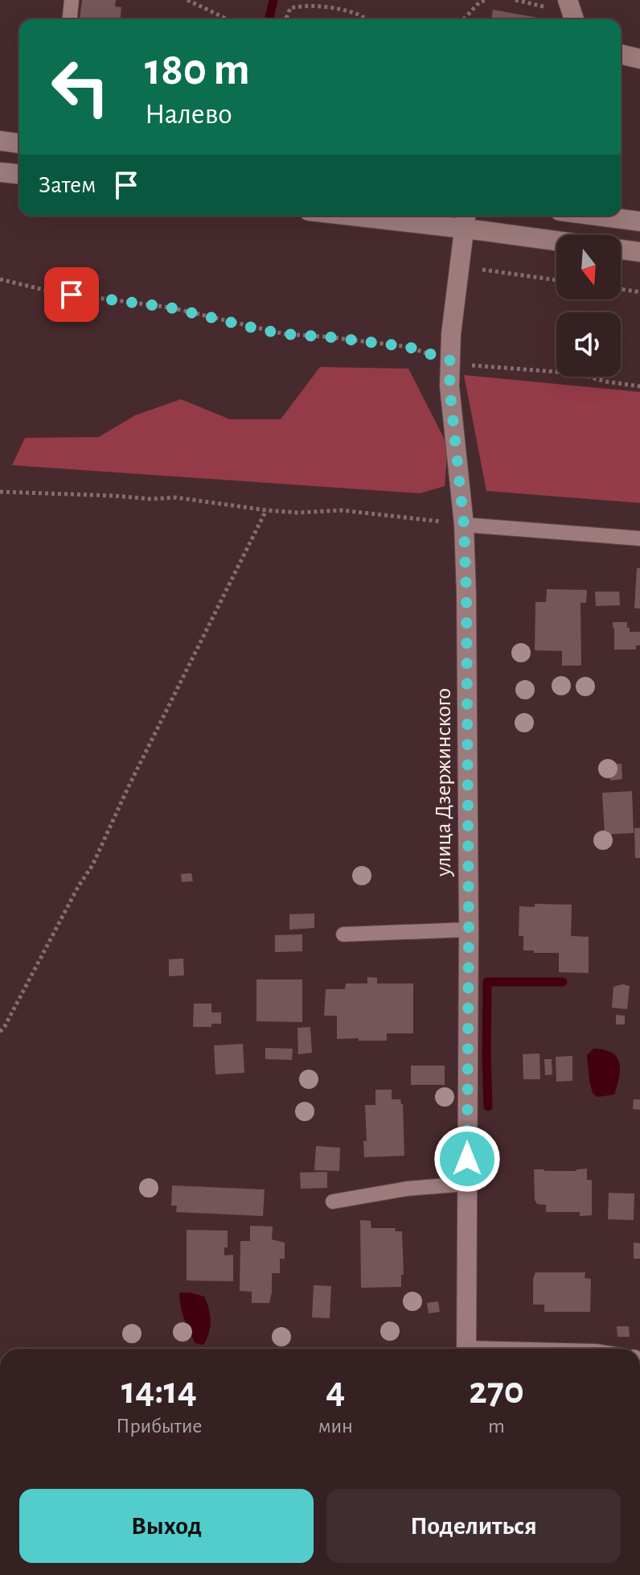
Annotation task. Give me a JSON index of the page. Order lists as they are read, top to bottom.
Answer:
{
  "streets": {
    "street": ["улица Дзержинского"]
  },
  "north": "bottom",
  "page": {
    "turn": ["180 m", "Налево"],
    "then": "Затем",
    "eta": [
      "14:14",
      "Прибытие",
      "4",
      "мин",
      "270",
      "m"
    ],
    "buttons": ["Выход", "Поделиться"]
  }
}
